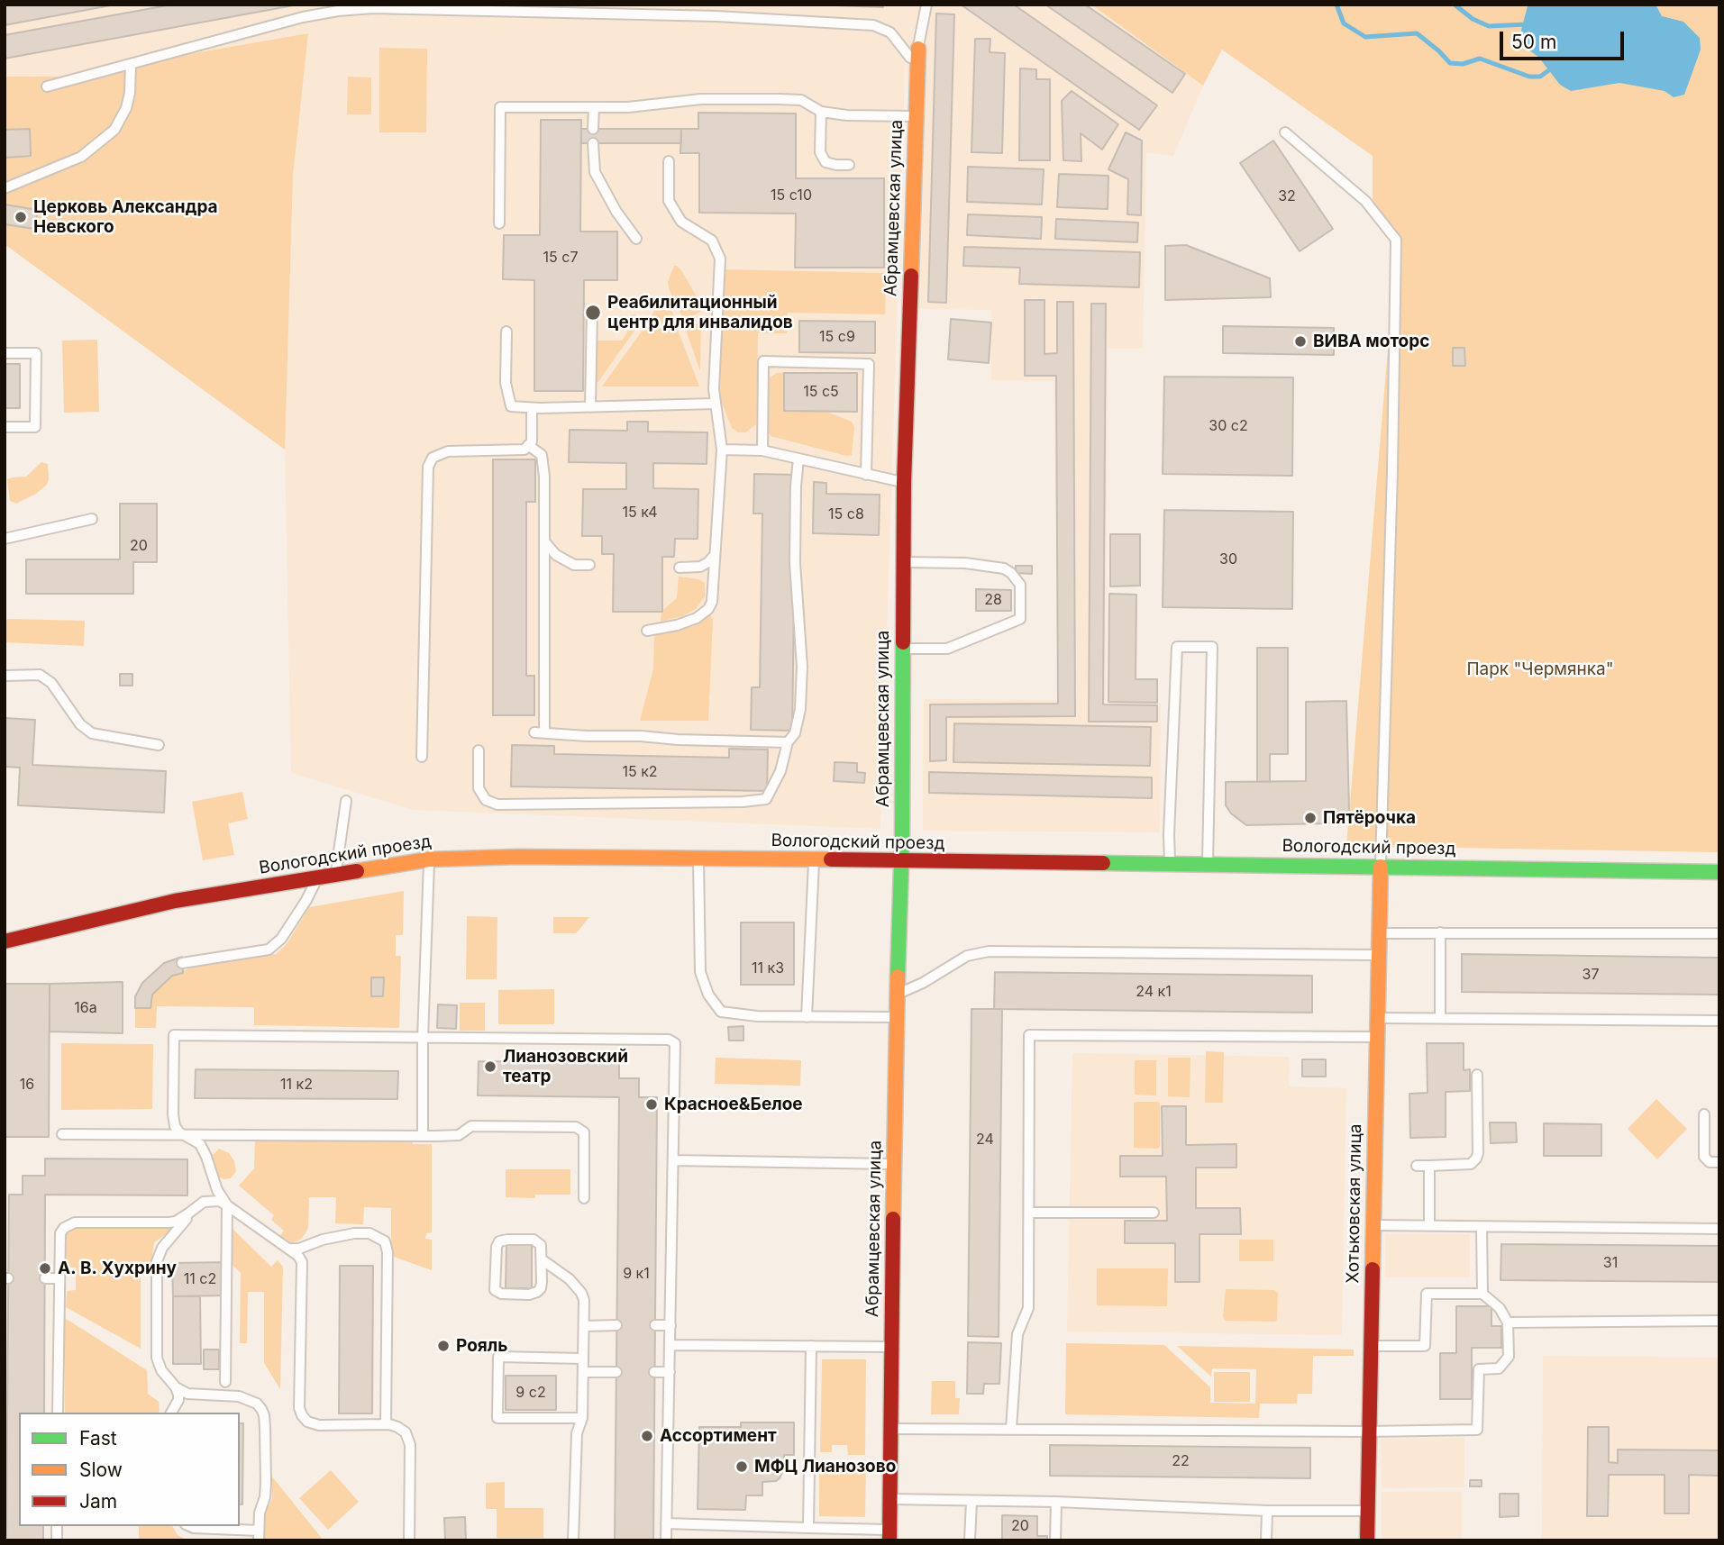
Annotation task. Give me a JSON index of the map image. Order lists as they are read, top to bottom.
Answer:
{
  "streets": {
    "street": ["Абрамцевская улица", "Вологодский проезд", "Хотьковская улица"]
  },
  "crossings": [
    ["Абрамцевская улица", "Вологодский проезд"],
    ["Вологодский проезд", "Хотьковская улица"]
  ],
  "parks": ["Парк \"Чермянка\""],
  "places": [
    "Церковь Александра Невского",
    "Реабилитационный центр для инвалидов",
    "ВИВА моторс",
    "Пятёрочка",
    "Лианозовский театр",
    "Красное&Белое",
    "А. В. Хухрину",
    "Рояль",
    "Ассортимент",
    "МФЦ Лианозово"
  ],
  "house_numbers": [
    "15 с10",
    "32",
    "15 с7",
    "15 с9",
    "15 с5",
    "30 с2",
    "15 к4",
    "15 с8",
    "20",
    "30",
    "28",
    "15 к2",
    "11 к3",
    "37",
    "24 к1",
    "16а",
    "16",
    "11 к2",
    "24",
    "31",
    "9 к1",
    "11 с2",
    "9 с2",
    "22",
    "20"
  ],
  "legend": ["Fast", "Slow", "Jam"],
  "scale_bar": "50 m"
}
